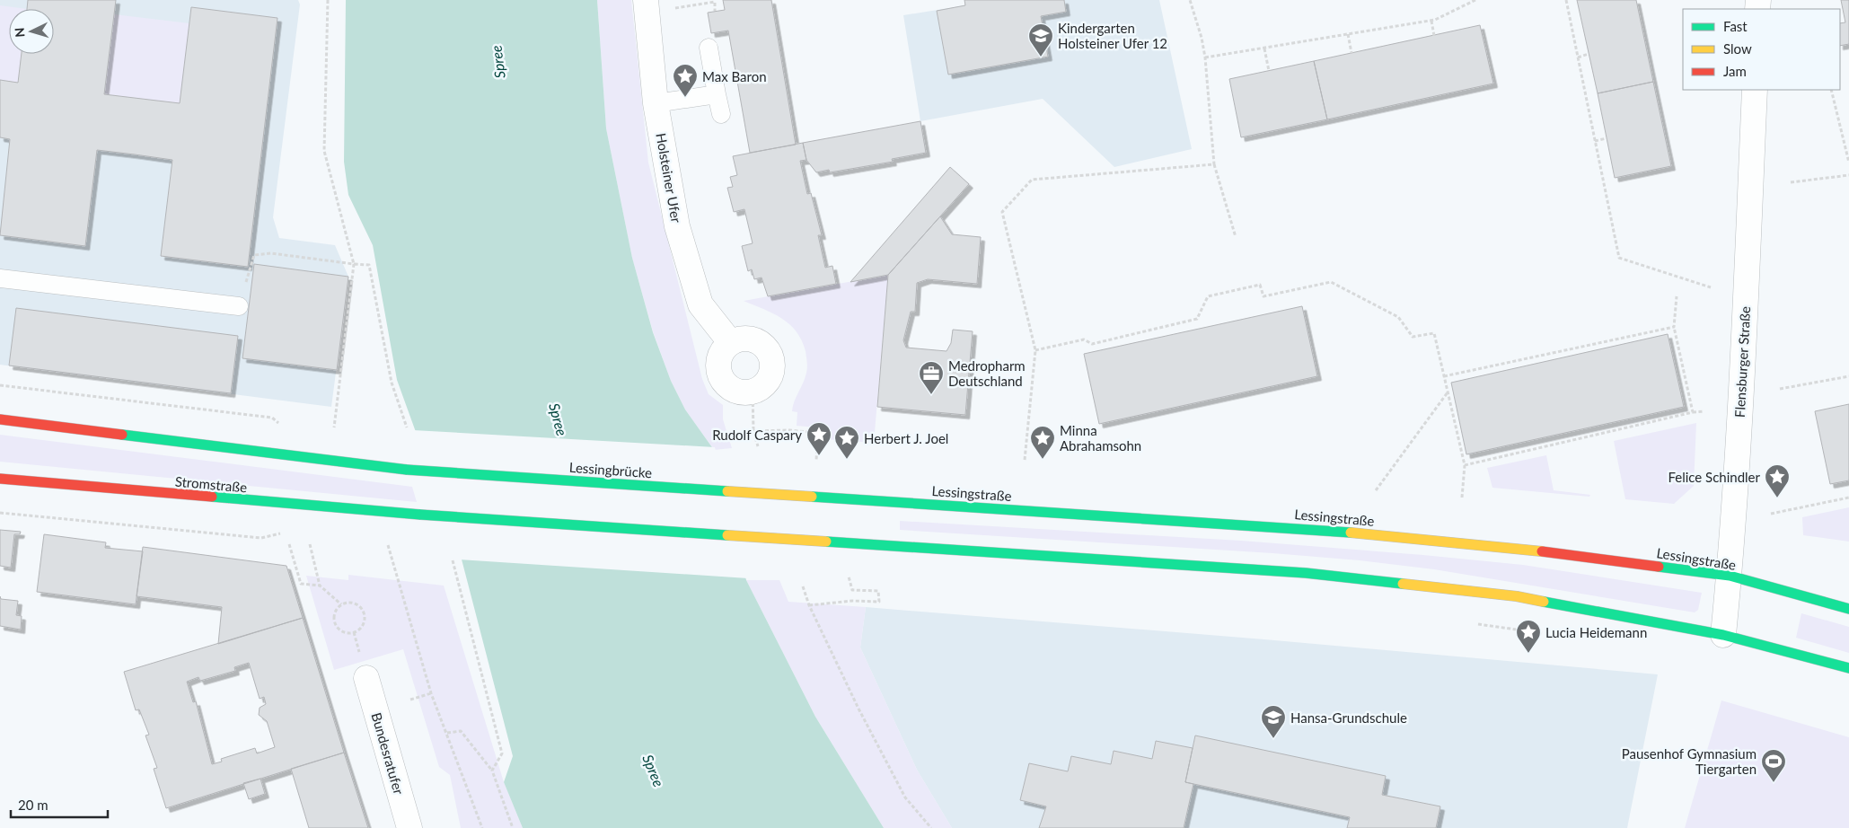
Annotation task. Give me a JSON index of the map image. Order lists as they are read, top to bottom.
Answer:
{
  "streets": {
    "main road": ["Lessingbrücke", "Stromstraße", "Lessingstraße"],
    "street": ["Holsteiner Ufer", "Flensburger Straße", "Bundesratufer"]
  },
  "crossings": [
    ["Flensburger Straße", "Stromstraße"],
    ["Flensburger Straße", "Lessingstraße"],
    ["Lessingbrücke", "Lessingstraße"]
  ],
  "water": ["Spree"],
  "places": {
    "school or university": ["Kindergarten Holsteiner Ufer 12", "Hansa-Grundschule"],
    "place": [
      "Max Baron",
      "Rudolf Caspary",
      "Herbert J. Joel",
      "Minna Abrahamsohn",
      "Felice Schindler",
      "Lucia Heidemann"
    ],
    "office": ["Medropharm Deutschland"],
    "sports": ["Pausenhof Gymnasium Tiergarten"]
  },
  "legend": ["Fast", "Slow", "Jam"],
  "scale_bar": "20 m",
  "north": "left"
}
